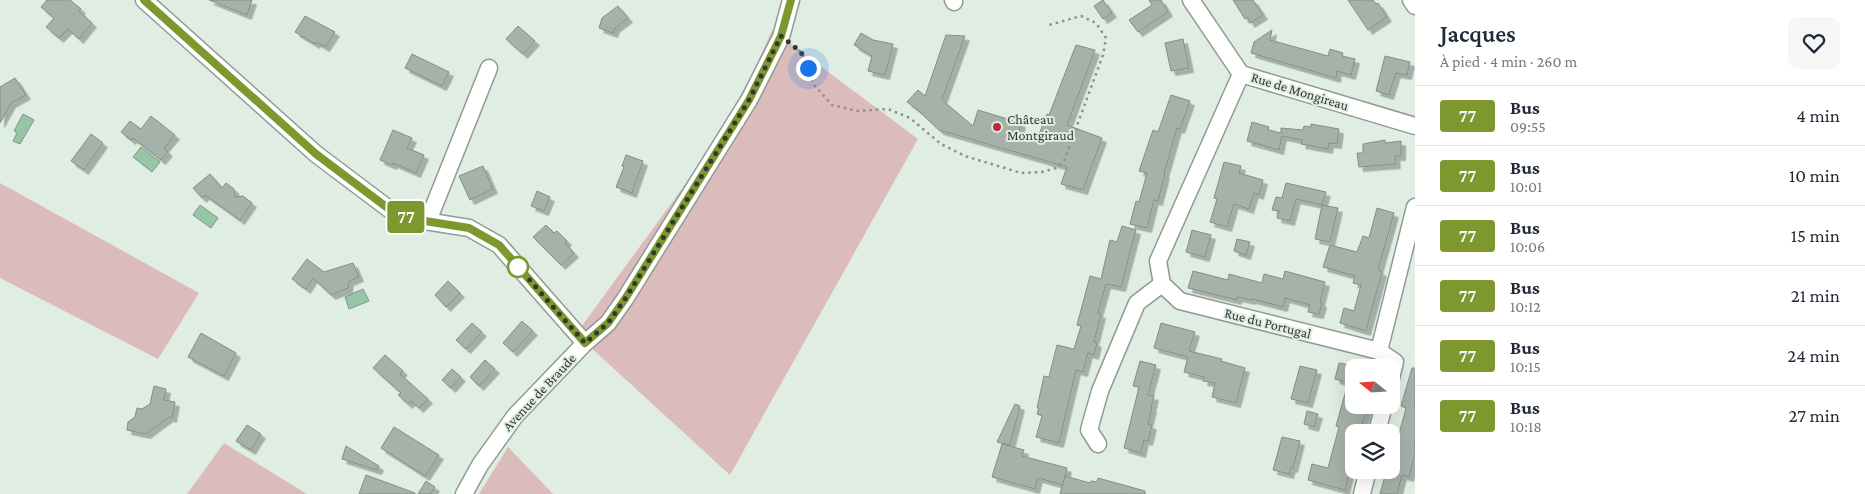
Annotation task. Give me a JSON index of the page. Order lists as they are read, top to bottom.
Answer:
{
  "streets": {
    "street": ["Rue de Mongireau", "Rue du Portugal", "Avenue de Braude"]
  },
  "places": ["Château Montgiraud"],
  "lines": ["bus line 77"],
  "north": "left",
  "page": {
    "on_map": "77",
    "heading": ["Jacques", "À pied · 4 min · 260 m"],
    "list": [
      {
        "mark": "77",
        "name": "Bus",
        "note": "09:55",
        "value": "4 min"
      },
      {
        "mark": "77",
        "name": "Bus",
        "note": "10:01",
        "value": "10 min"
      },
      {
        "mark": "77",
        "name": "Bus",
        "note": "10:06",
        "value": "15 min"
      },
      {
        "mark": "77",
        "name": "Bus",
        "note": "10:12",
        "value": "21 min"
      },
      {
        "mark": "77",
        "name": "Bus",
        "note": "10:15",
        "value": "24 min"
      },
      {
        "mark": "77",
        "name": "Bus",
        "note": "10:18",
        "value": "27 min"
      }
    ]
  }
}
